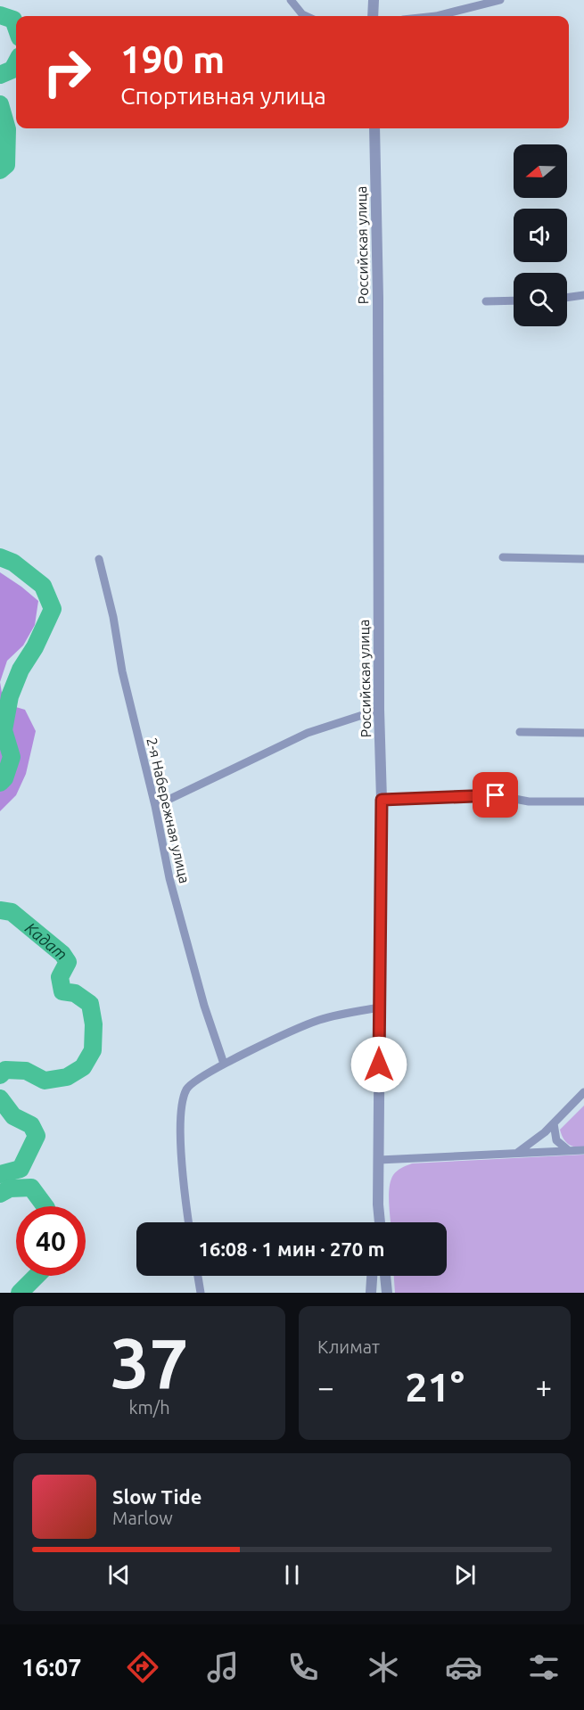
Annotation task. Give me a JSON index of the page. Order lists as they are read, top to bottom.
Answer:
{
  "streets": {
    "street": ["Российская улица", "2-я Набережная улица"]
  },
  "water": ["Кадат"],
  "north": "left",
  "page": {
    "turn": ["190 m", "Спортивная улица"],
    "limit": "40",
    "trip": "16:08 · 1 мин · 270 m",
    "tile": [
      ["37", "km/h"],
      "Климат"
    ],
    "heat": ["−", "21°", "+"],
    "song": ["Slow Tide", "Marlow"],
    "tabs": "16:07"
  }
}
